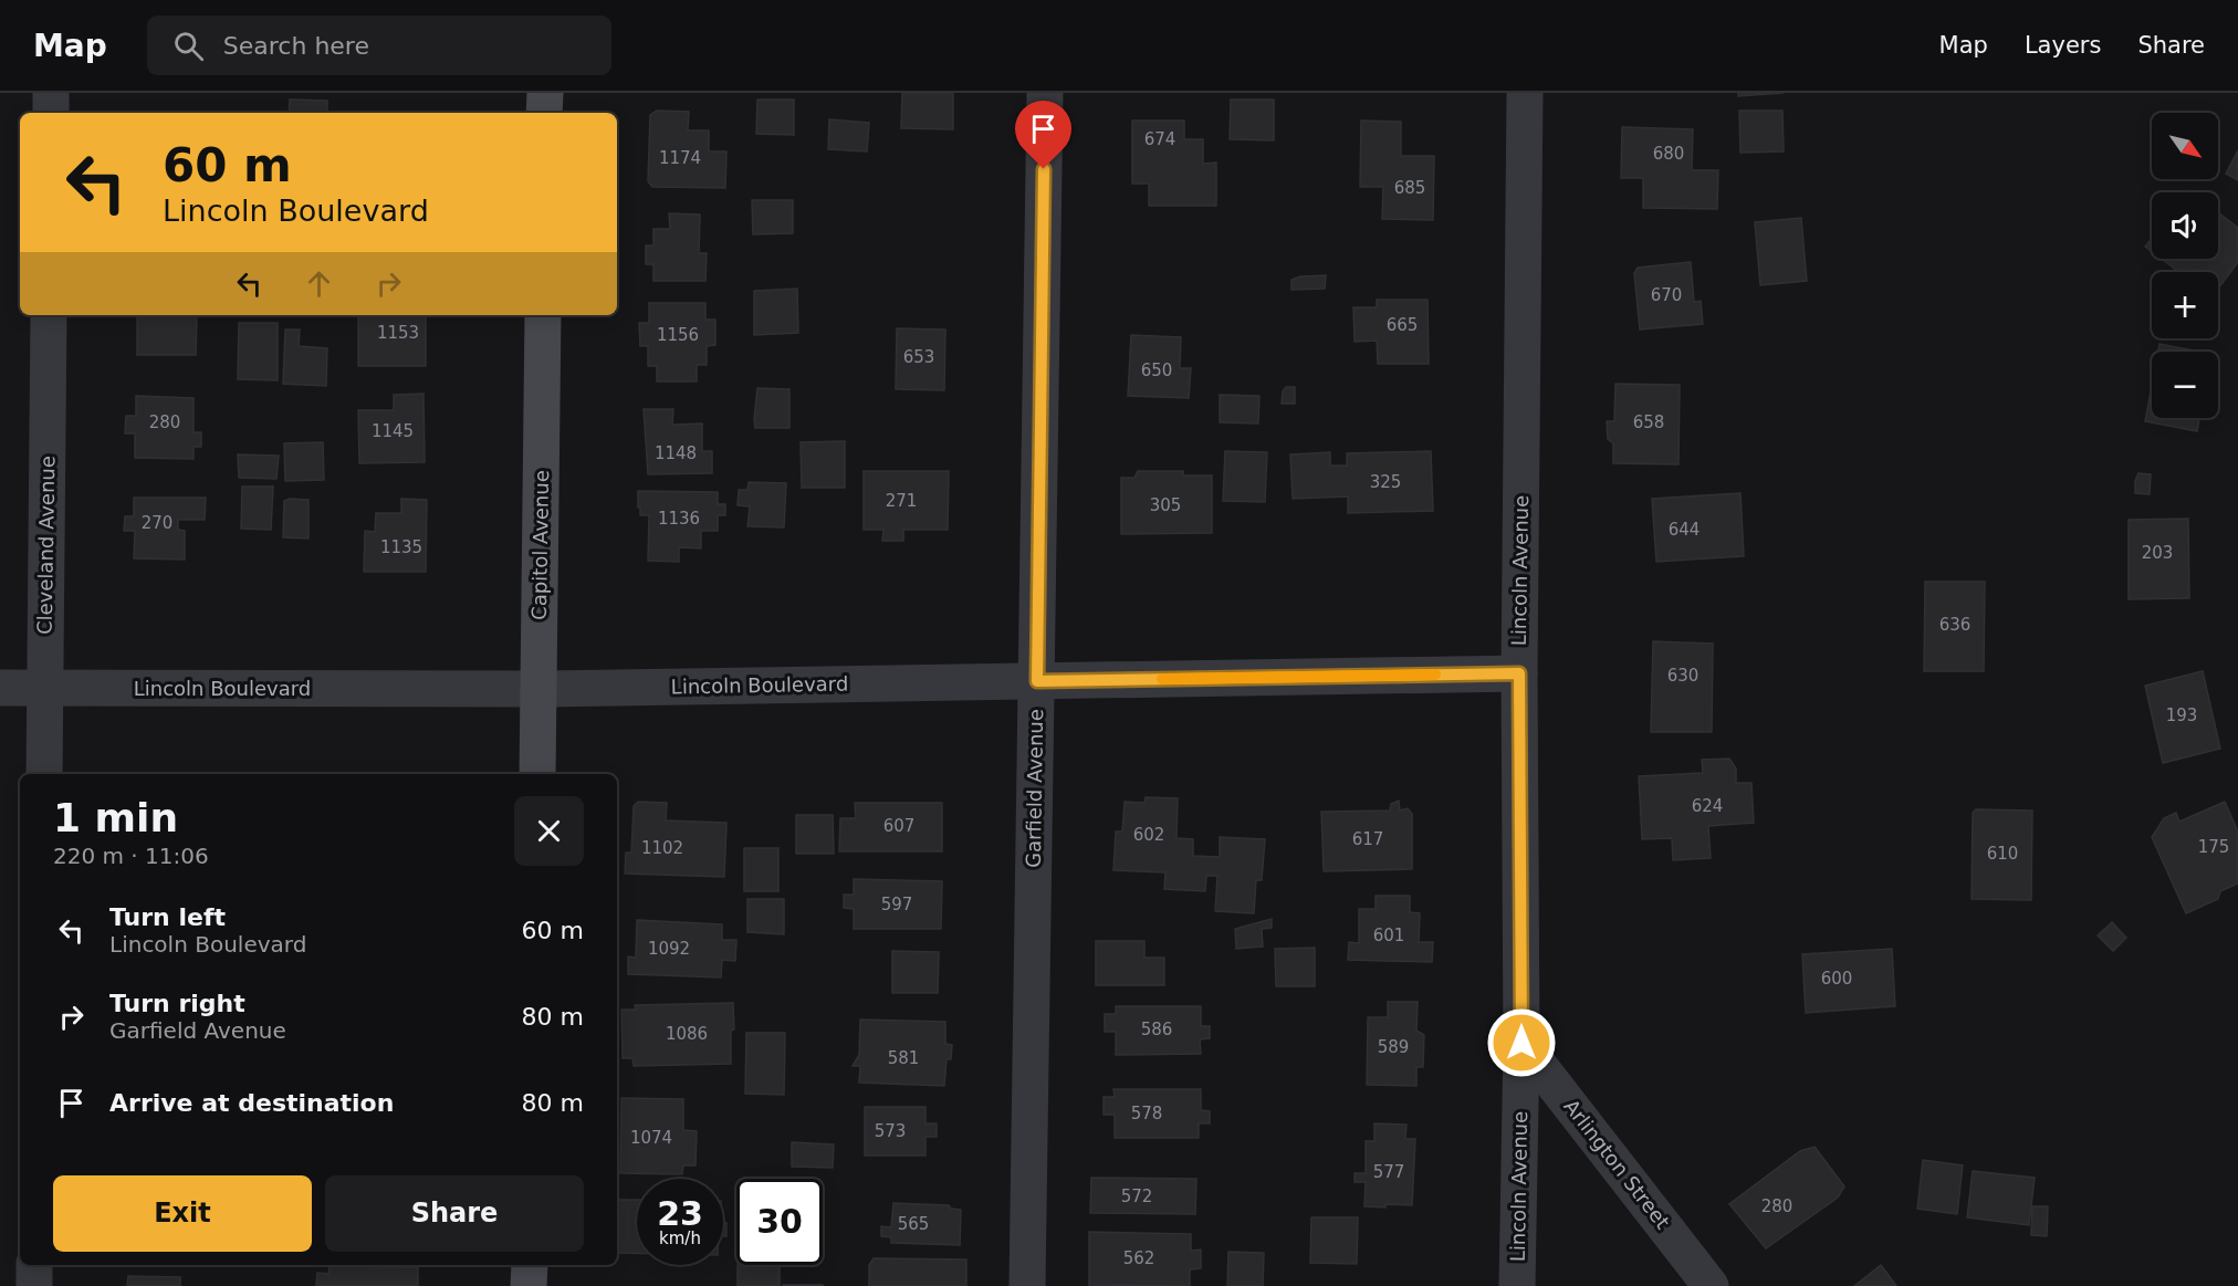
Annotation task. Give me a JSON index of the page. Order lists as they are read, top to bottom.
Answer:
{
  "streets": {
    "main road": ["Capitol Avenue"],
    "street": [
      "Cleveland Avenue",
      "Lincoln Avenue",
      "Lincoln Boulevard",
      "Garfield Avenue",
      "Arlington Street"
    ]
  },
  "crossings": [
    ["Cleveland Avenue", "Lincoln Boulevard"],
    ["Capitol Avenue", "Lincoln Boulevard"],
    ["Lincoln Avenue", "Lincoln Boulevard"],
    ["Lincoln Avenue", "Arlington Street"],
    ["Lincoln Boulevard", "Garfield Avenue"]
  ],
  "house_numbers": [
    "674",
    "680",
    "1174",
    "685",
    "670",
    "665",
    "1153",
    "1156",
    "653",
    "650",
    "280",
    "658",
    "1145",
    "1148",
    "325",
    "271",
    "305",
    "1136",
    "270",
    "644",
    "1135",
    "203",
    "636",
    "630",
    "193",
    "624",
    "607",
    "602",
    "617",
    "175",
    "1102",
    "610",
    "597",
    "601",
    "1092",
    "600",
    "586",
    "1086",
    "589",
    "581",
    "578",
    "573",
    "1074",
    "577",
    "572",
    "280",
    "565",
    "562"
  ],
  "north": "bottom right",
  "page": {
    "header": "Map",
    "search": "Search here",
    "nav": ["Map", "Layers", "Share"],
    "map_buttons": ["+", "−"],
    "turn": ["60 m", "Lincoln Boulevard"],
    "heading": ["1 min", "220 m · 11:06"],
    "list": [
      {
        "name": "Turn left",
        "note": "Lincoln Boulevard",
        "value": "60 m"
      },
      {
        "name": "Turn right",
        "note": "Garfield Avenue",
        "value": "80 m"
      },
      {
        "name": "Arrive at destination",
        "value": "80 m"
      }
    ],
    "buttons": ["Exit", "Share"],
    "speed": "23 km/h",
    "limit": "30"
  }
}
